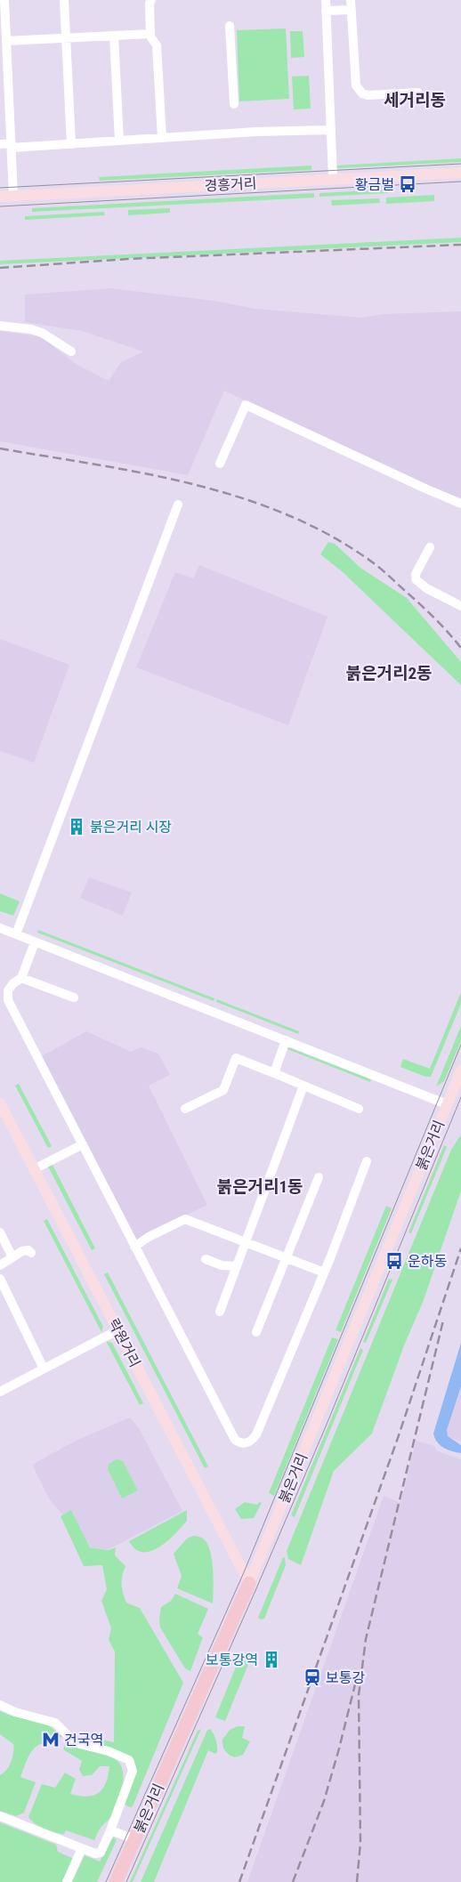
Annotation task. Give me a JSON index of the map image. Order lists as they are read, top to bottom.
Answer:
{
  "streets": {
    "highway": ["붉은거리"],
    "main road": ["경흥거리", "락원거리"]
  },
  "crossings": [
    ["붉은거리", "락원거리"]
  ],
  "districts": ["세거리동", "붉은거리2동", "붉은거리1동"],
  "places": {
    "bus stop": ["황금벌", "운하동"],
    "building": ["붉은거리 시장", "보통강역"],
    "station": ["보통강"],
    "metro station": ["건국역"]
  }
}
